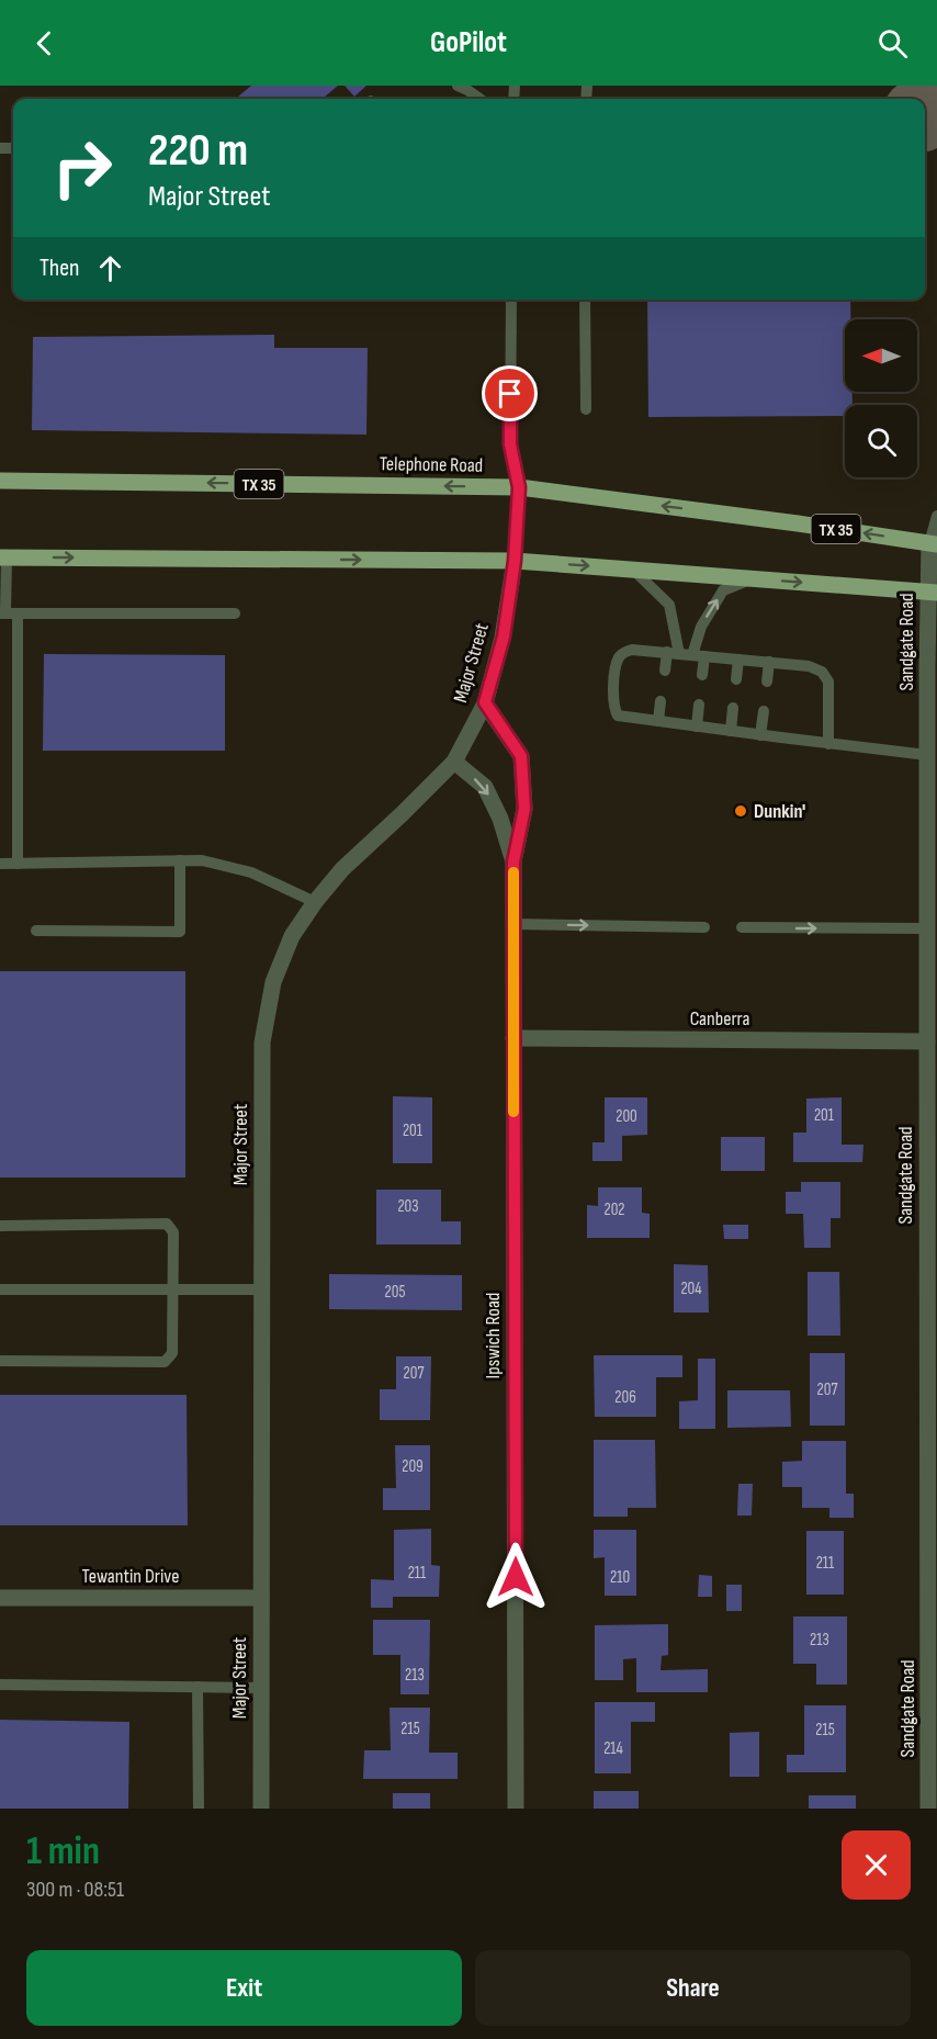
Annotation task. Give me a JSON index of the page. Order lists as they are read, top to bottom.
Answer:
{
  "streets": {
    "main road": ["Telephone Road", "TX 35"],
    "street": [
      "Sandgate Road",
      "Major Street",
      "Canberra",
      "Ipswich Road",
      "Tewantin Drive"
    ]
  },
  "crossings": [
    ["Telephone Road", "Sandgate Road"],
    ["Sandgate Road", "Canberra"],
    ["Major Street", "Ipswich Road"],
    ["Major Street", "Tewantin Drive"],
    ["Canberra", "Ipswich Road"]
  ],
  "places": ["Dunkin'"],
  "house_numbers": [
    "201",
    "200",
    "201",
    "203",
    "202",
    "204",
    "205",
    "207",
    "207",
    "206",
    "209",
    "211",
    "211",
    "210",
    "213",
    "213",
    "215",
    "215",
    "214"
  ],
  "north": "left",
  "page": {
    "header": "GoPilot",
    "turn": ["220 m", "Major Street"],
    "then": "Then",
    "heading": ["1 min", "300 m · 08:51"],
    "buttons": ["Exit", "Share"]
  }
}
